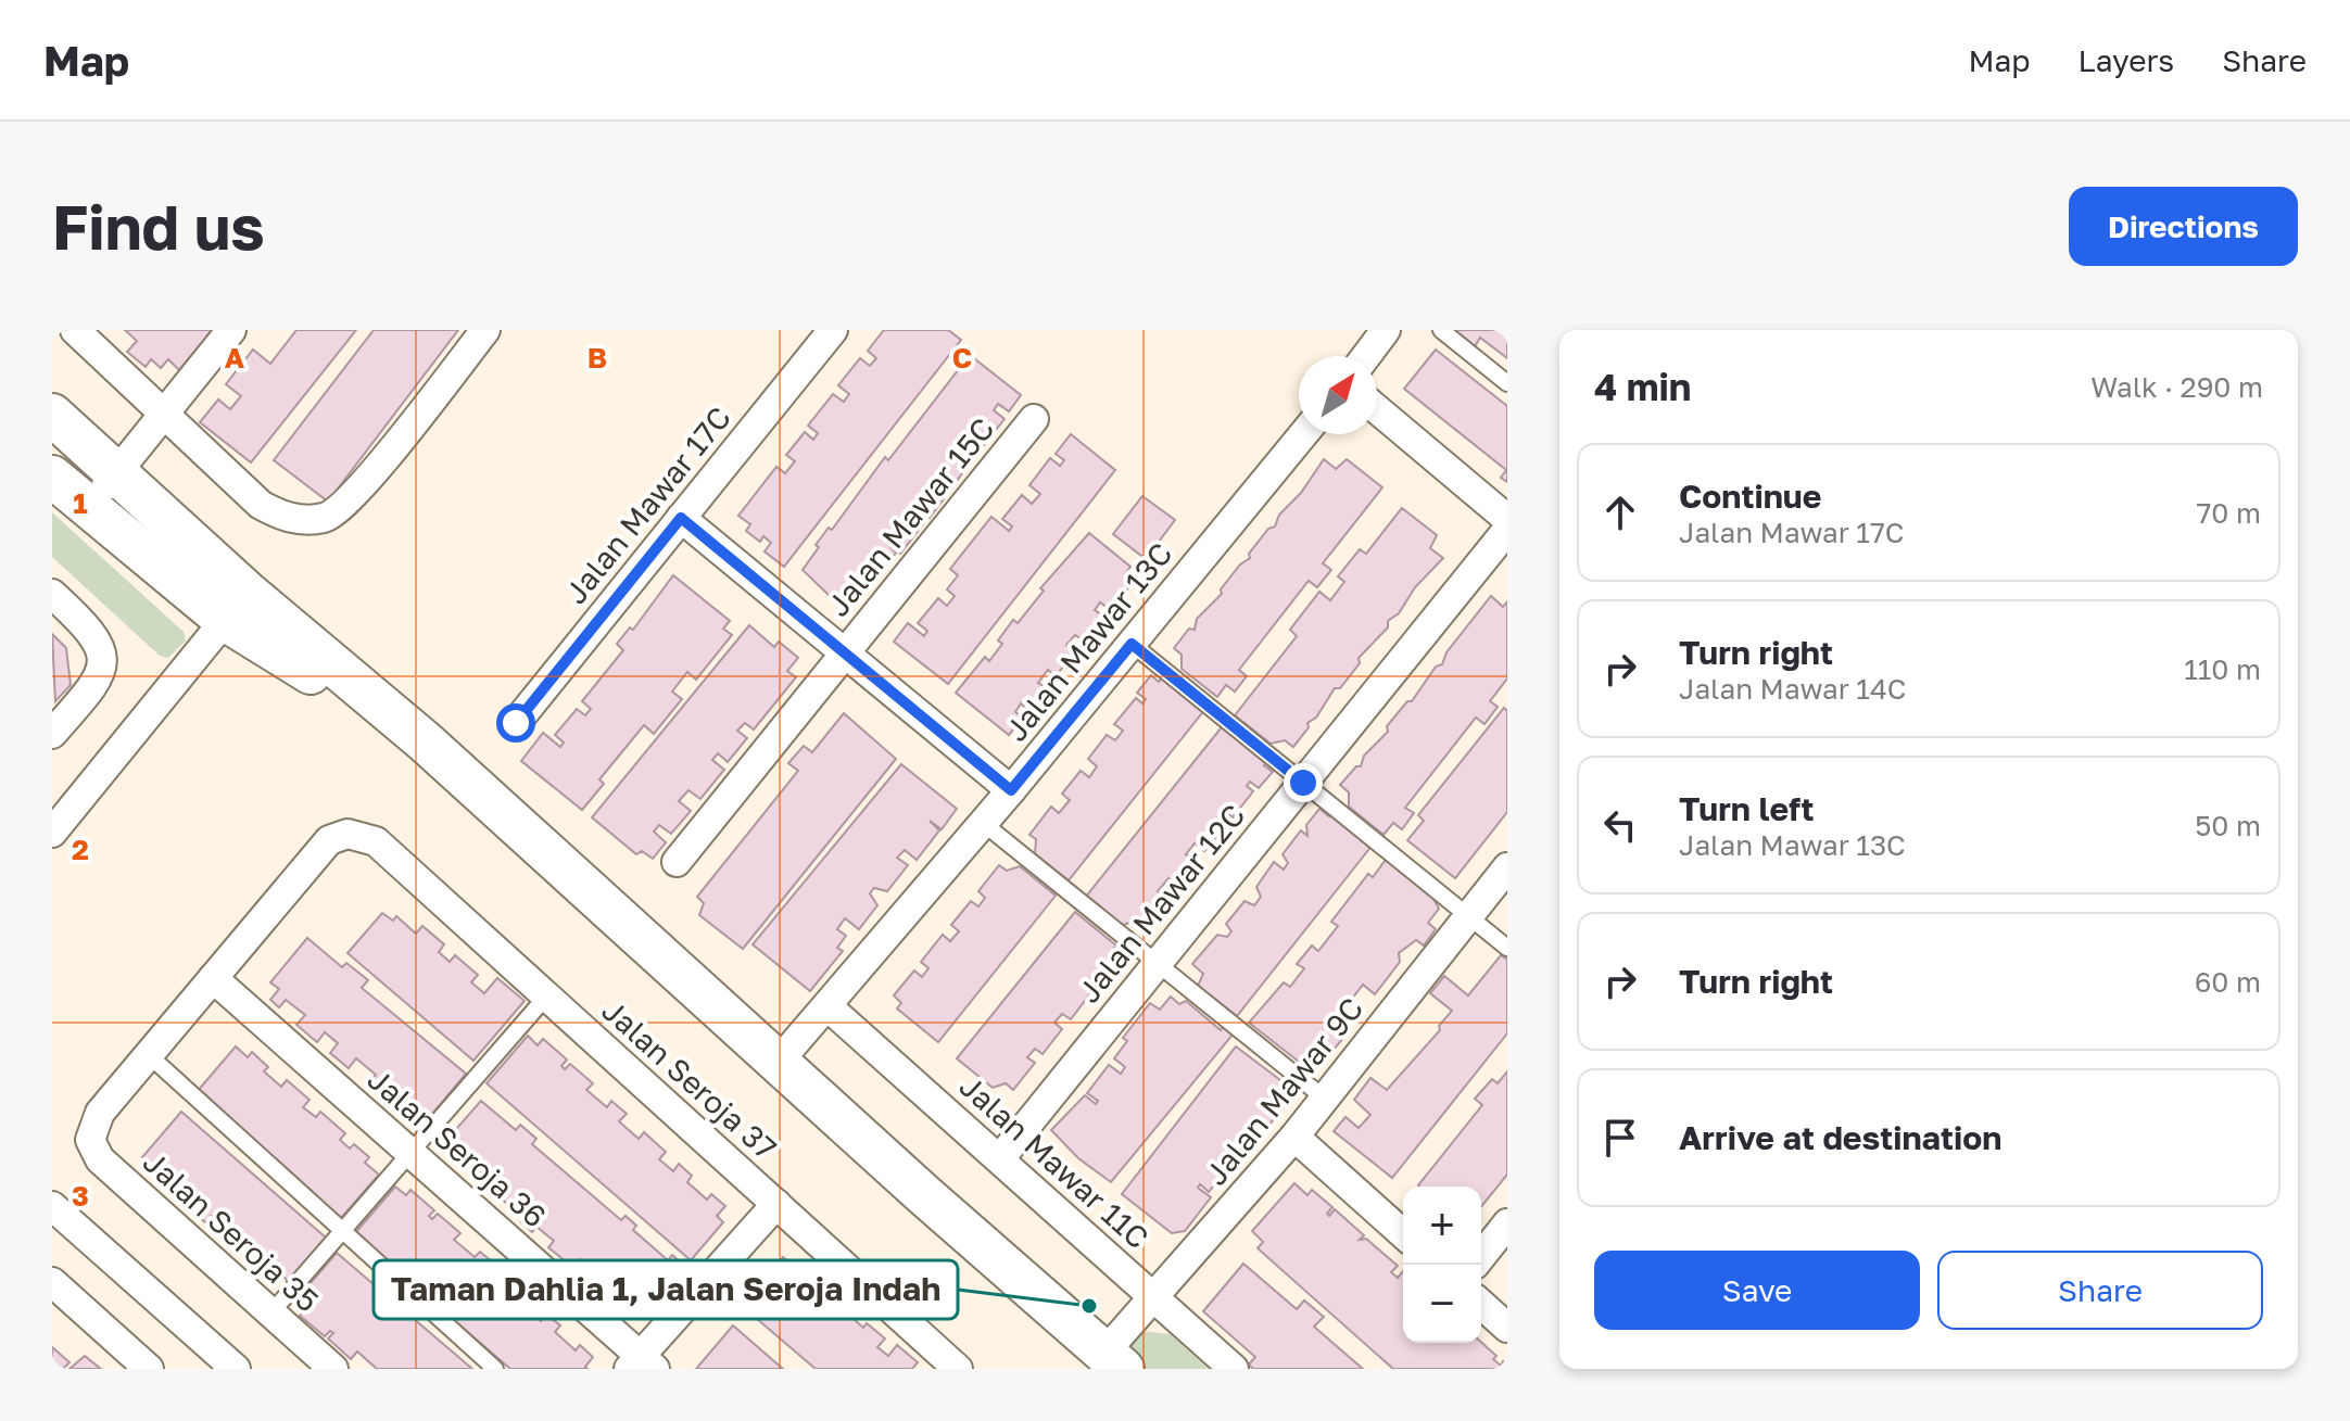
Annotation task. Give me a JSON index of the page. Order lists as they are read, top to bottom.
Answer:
{
  "streets": {
    "street": [
      "Jalan Mawar 17C",
      "Jalan Mawar 15C",
      "Jalan Mawar 13C",
      "Jalan Mawar 12C",
      "Jalan Seroja 37",
      "Jalan Mawar 9C",
      "Jalan Seroja 36",
      "Jalan Mawar 11C",
      "Jalan Seroja 35"
    ]
  },
  "crossings": [
    ["Jalan Mawar 13C", "Jalan Mawar 11C"],
    ["Jalan Mawar 12C", "Jalan Mawar 11C"],
    ["Jalan Seroja 37", "Jalan Seroja 36"],
    ["Jalan Mawar 9C", "Jalan Mawar 11C"]
  ],
  "places": ["Taman Dahlia 1, Jalan Seroja Indah"],
  "north": "top right",
  "page": {
    "header": "Map",
    "nav": ["Map", "Layers", "Share"],
    "buttons": [
      "Directions",
      ["Save", "Share"]
    ],
    "title": "Find us",
    "heading": ["4 min", "Walk · 290 m"],
    "list": [
      ["Continue", "Jalan Mawar 17C", "70 m"],
      ["Turn right", "Jalan Mawar 14C", "110 m"],
      ["Turn left", "Jalan Mawar 13C", "50 m"],
      ["Turn right", "60 m"],
      "Arrive at destination"
    ],
    "map_buttons": ["+", "−"]
  },
  "grid": {
    "columns": ["A", "B", "C"],
    "rows": ["1", "2", "3"]
  }
}
